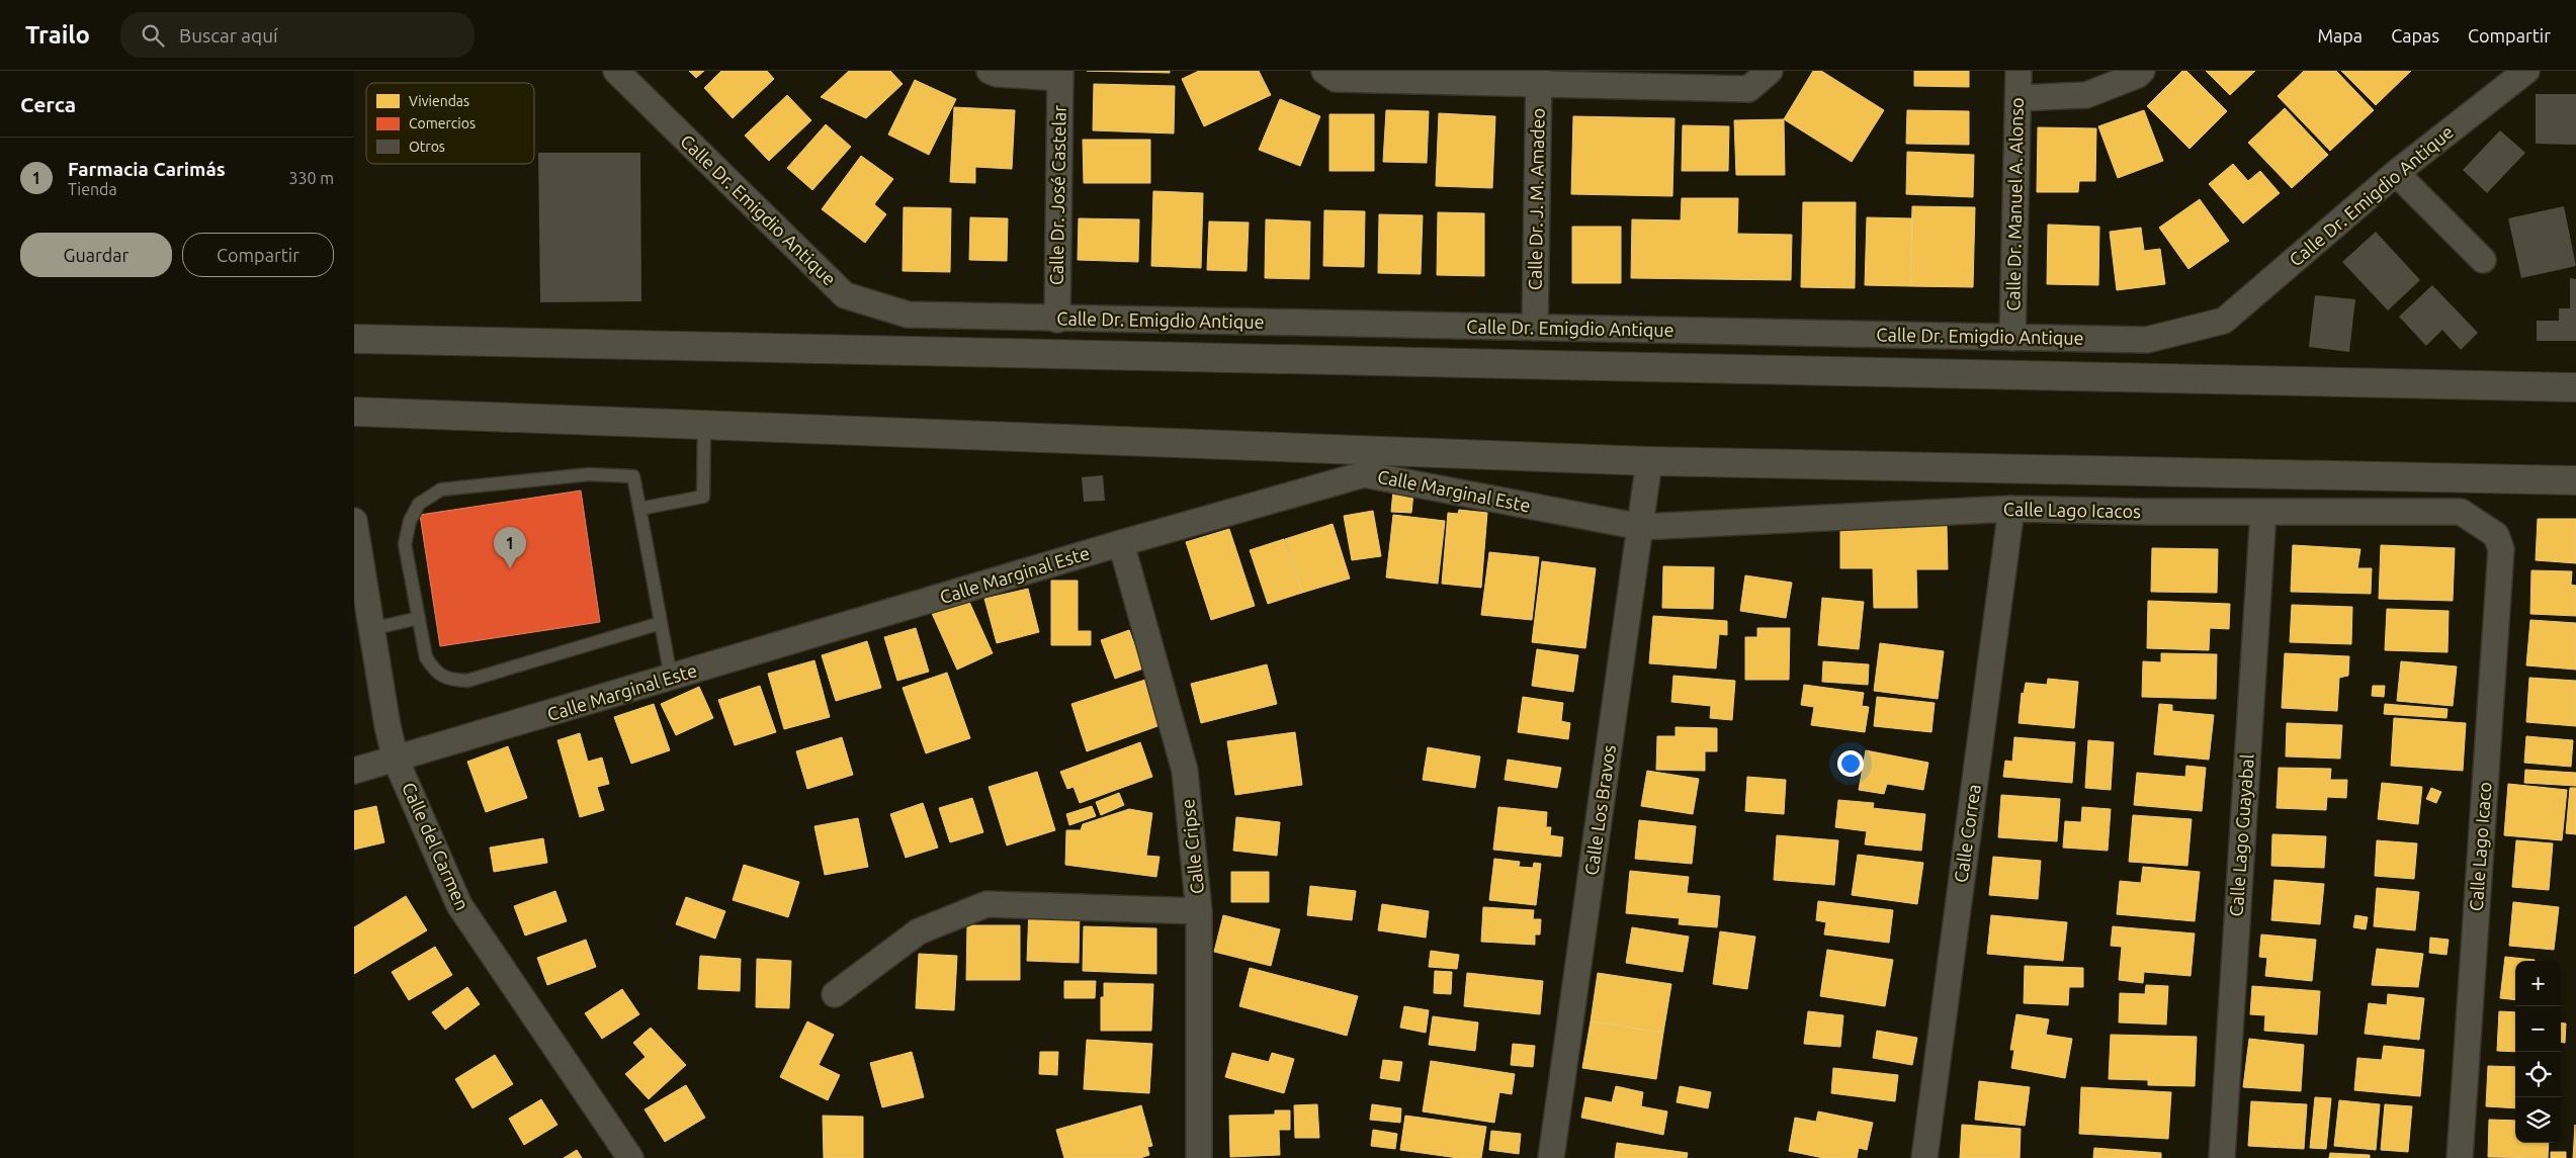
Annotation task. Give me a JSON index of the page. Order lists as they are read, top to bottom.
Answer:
{
  "streets": {
    "street": [
      "Calle Dr. José Castelar",
      "Calle Dr. Emigdio Antique",
      "Calle Dr. J. M. Amadeo",
      "Calle Dr. Manuel A. Alonso",
      "Calle Marginal Este",
      "Calle Lago Icacos",
      "Calle Los Bravos",
      "Calle Correa",
      "Calle Lago Guayabal",
      "Calle del Carmen",
      "Calle Cripse",
      "Calle Lago Icaco"
    ]
  },
  "crossings": [
    ["Calle Dr. José Castelar", "Calle Dr. Emigdio Antique"],
    ["Calle Dr. Emigdio Antique", "Calle Dr. J. M. Amadeo"],
    ["Calle Dr. Emigdio Antique", "Calle Dr. Manuel A. Alonso"],
    ["Calle Marginal Este", "Calle Lago Icacos"],
    ["Calle Marginal Este", "Calle Los Bravos"],
    ["Calle Marginal Este", "Calle del Carmen"],
    ["Calle Marginal Este", "Calle Cripse"],
    ["Calle Lago Icacos", "Calle Los Bravos"],
    ["Calle Lago Icacos", "Calle Correa"],
    ["Calle Lago Icacos", "Calle Lago Guayabal"],
    ["Calle Lago Icacos", "Calle Lago Icaco"]
  ],
  "legend": ["Viviendas", "Comercios", "Otros"],
  "page": {
    "header": "Trailo",
    "search": "Buscar aquí",
    "nav": ["Mapa", "Capas", "Compartir"],
    "heading": "Cerca",
    "list": [
      {
        "mark": "1",
        "name": "Farmacia Carimás",
        "note": "Tienda",
        "value": "330 m"
      }
    ],
    "buttons": ["Guardar", "Compartir"],
    "pins": "1",
    "map_buttons": ["+", "−"]
  }
}
